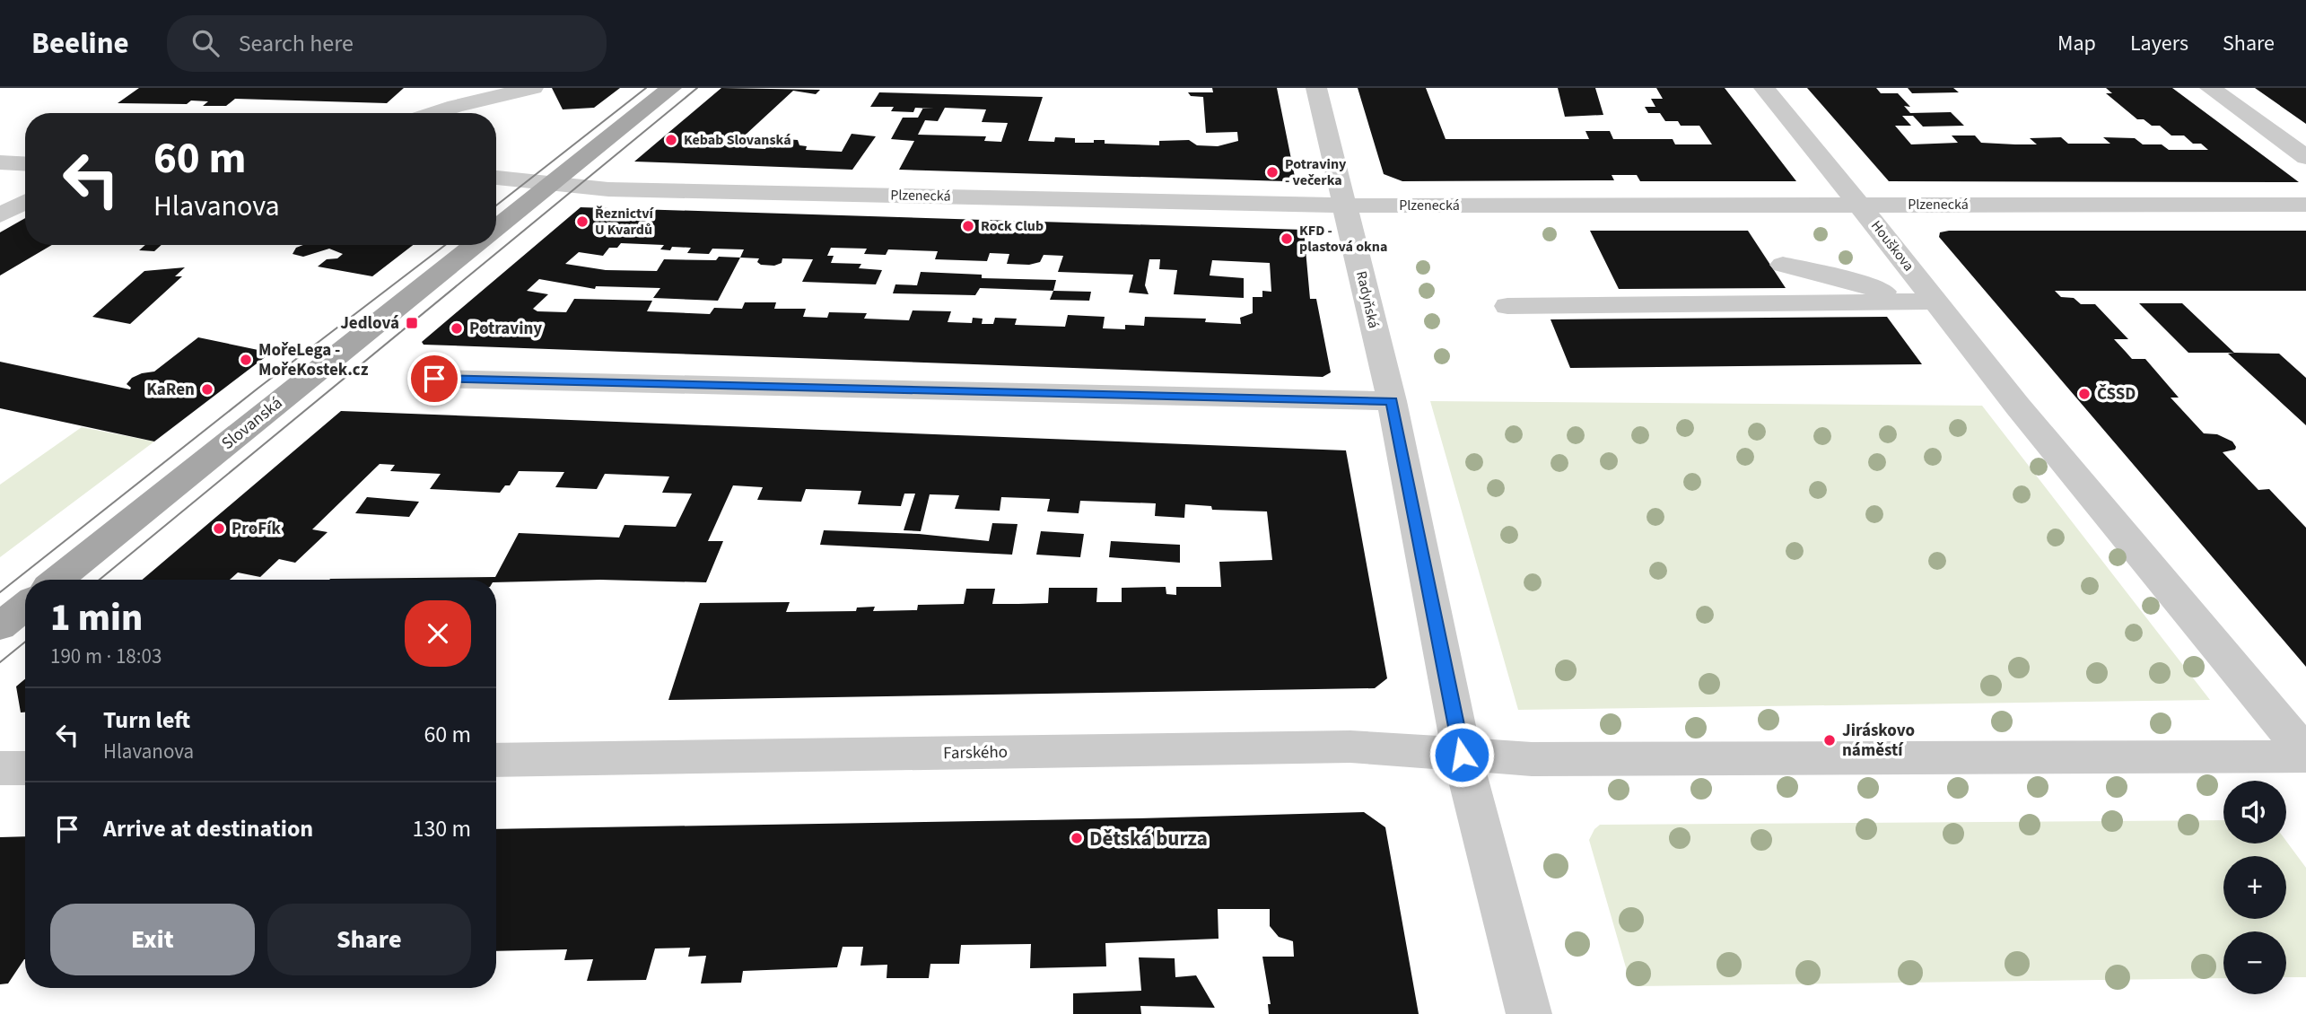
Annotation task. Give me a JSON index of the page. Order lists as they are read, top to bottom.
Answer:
{
  "streets": {
    "main road": ["Slovanská"],
    "street": [
      "Plzenecká",
      "Houškova",
      "Radyňská",
      "Farského"
    ]
  },
  "crossings": [
    ["Plzenecká", "Houškova"],
    ["Plzenecká", "Radyňská"],
    ["Plzenecká", "Slovanská"]
  ],
  "places": {
    "other": [
      "Kebab Slovanská",
      "Potraviny - večerka",
      "Řeznictví U Kvardů",
      "Rock Club",
      "KFD - plastová okna",
      "Potraviny",
      "MořeLega - MořeKostek.cz",
      "KaRen",
      "ČSSD",
      "ProFík",
      "Jiráskovo náměstí",
      "Dětská burza"
    ],
    "transit": ["Jedlová"]
  },
  "page": {
    "header": "Beeline",
    "search": "Search here",
    "nav": ["Map", "Layers", "Share"],
    "turn": ["60 m", "Hlavanova"],
    "heading": ["1 min", "190 m · 18:03"],
    "list": [
      {
        "name": "Turn left",
        "note": "Hlavanova",
        "value": "60 m"
      },
      {
        "name": "Arrive at destination",
        "value": "130 m"
      }
    ],
    "map_buttons": ["+", "−"],
    "buttons": ["Exit", "Share"]
  }
}
